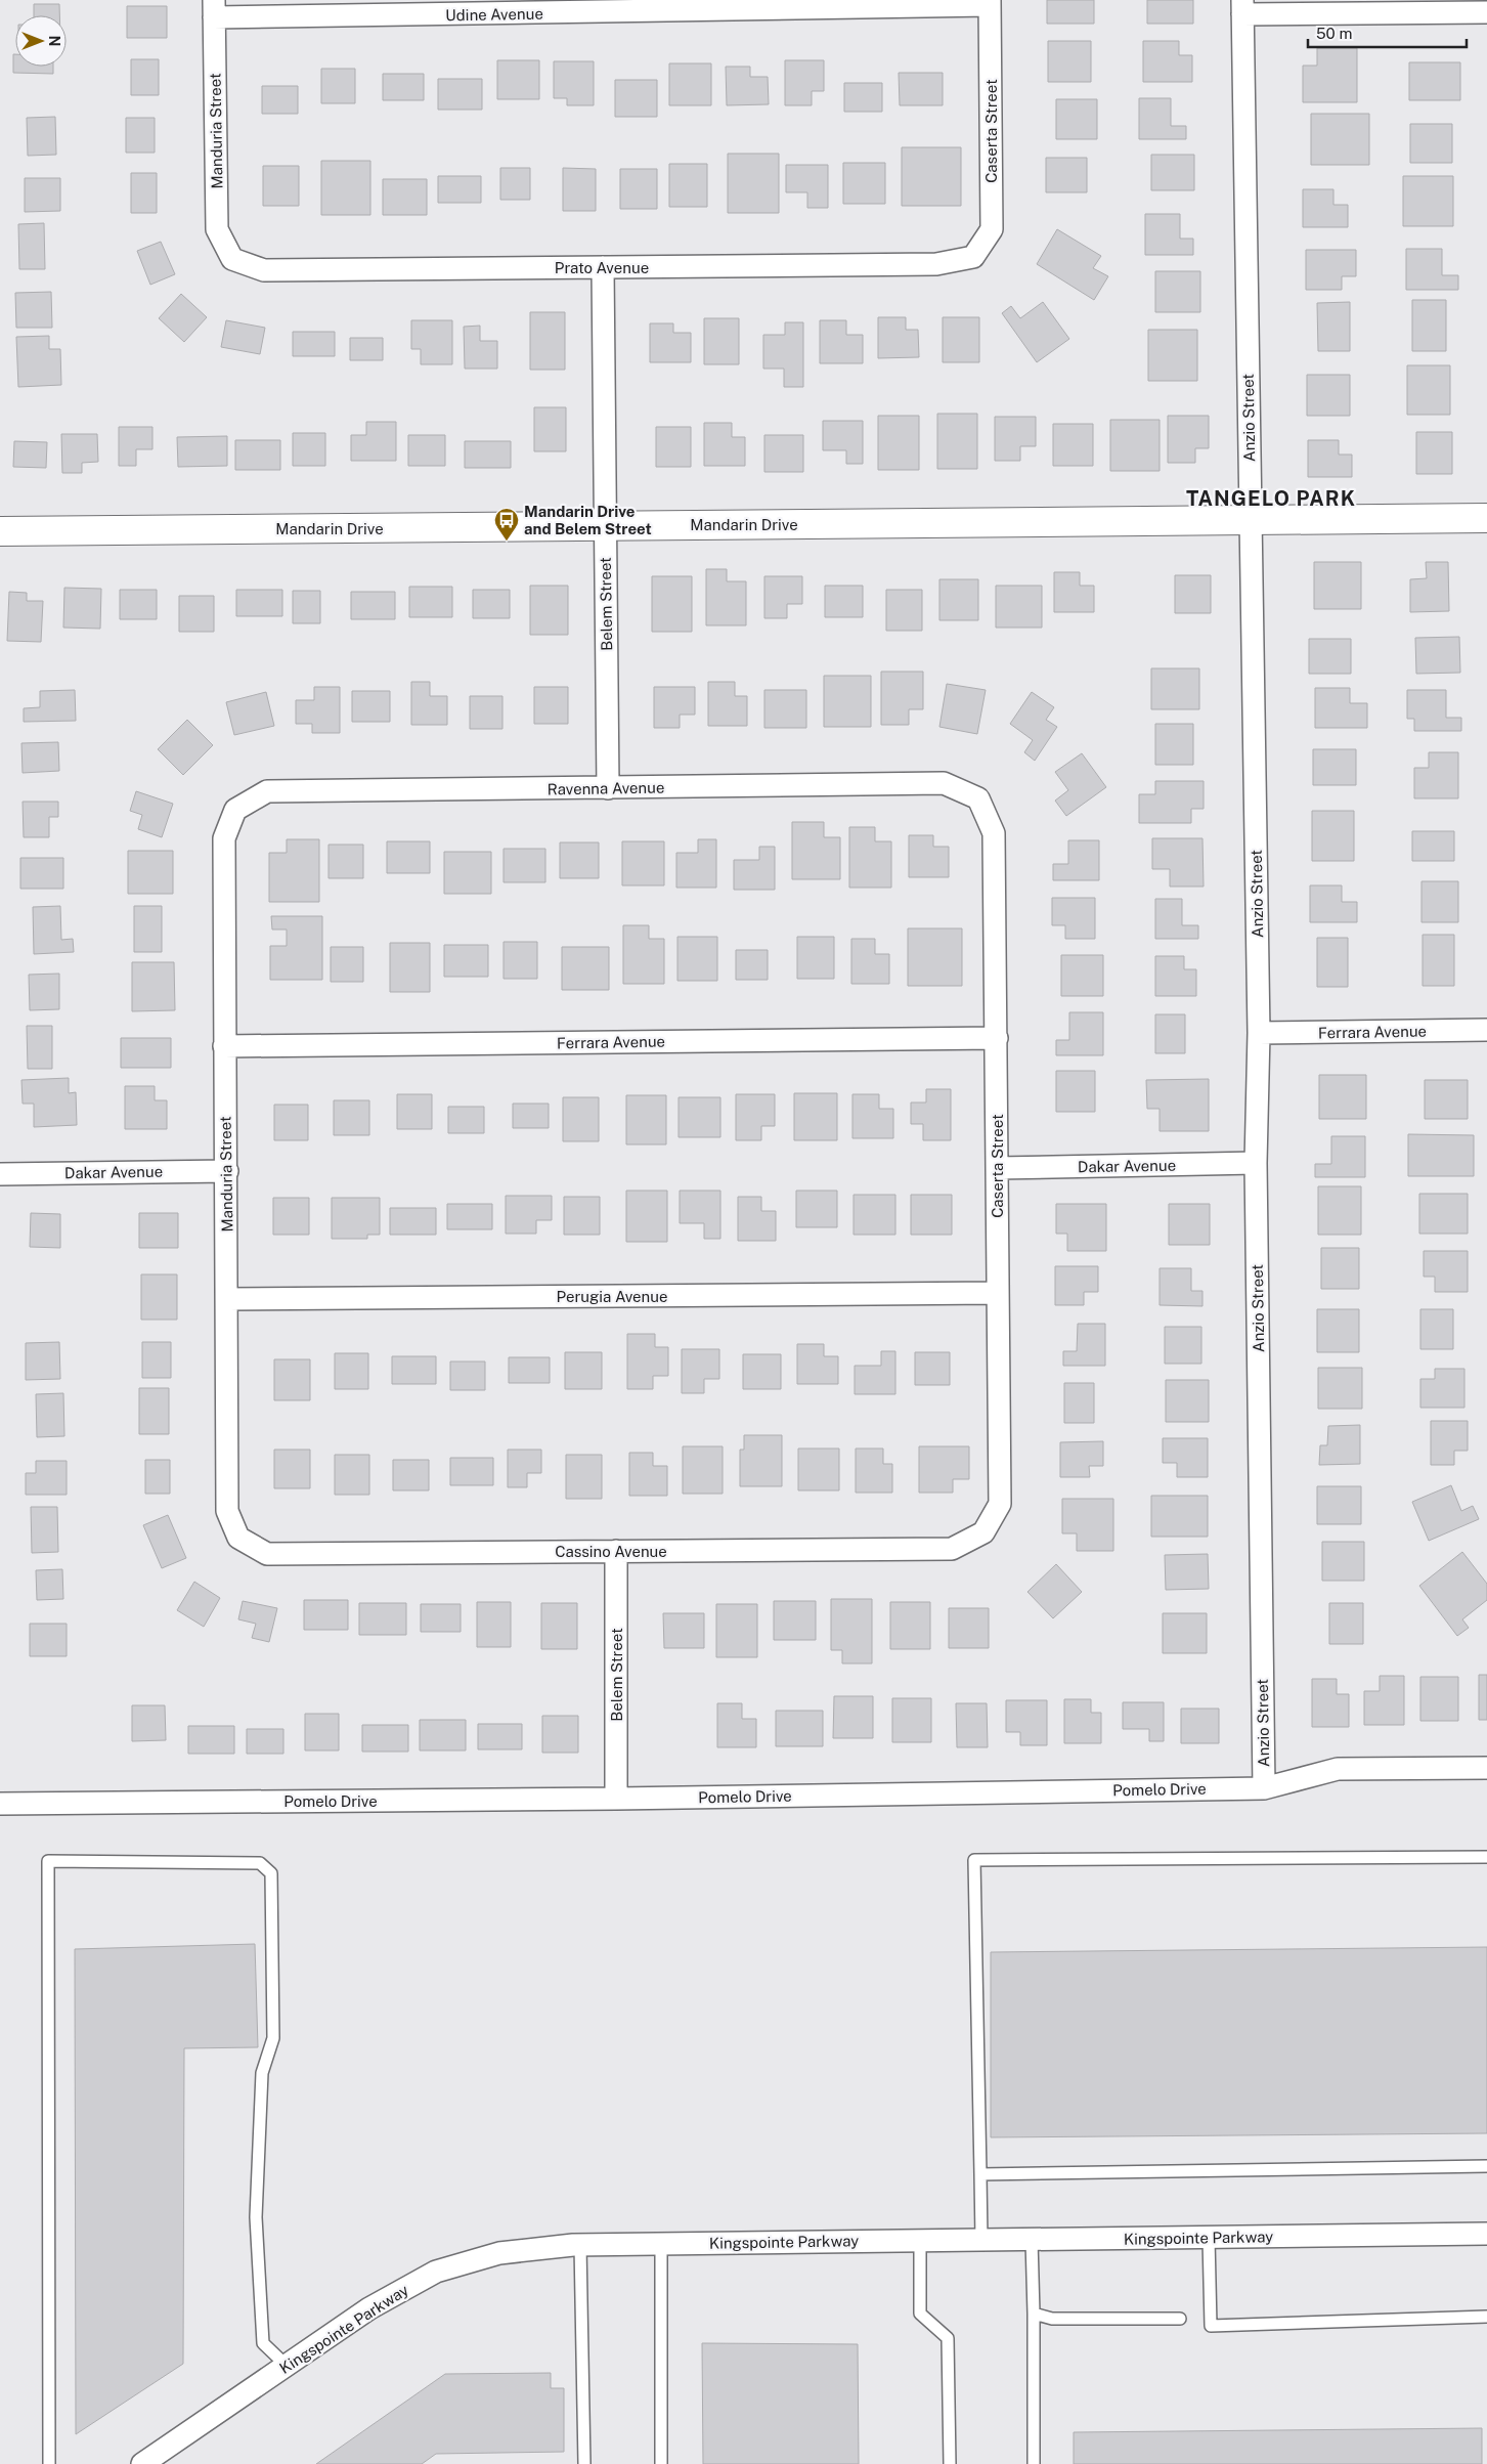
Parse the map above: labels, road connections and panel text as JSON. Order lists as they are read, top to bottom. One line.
{"streets":{"street":["Udine Avenue","Manduria Street","Caserta Street","Prato Avenue","Anzio Street","Mandarin Drive","Belem Street","Ravenna Avenue","Ferrara Avenue","Dakar Avenue","Perugia Avenue","Cassino Avenue","Pomelo Drive","Kingspointe Parkway"]},"crossings":[["Udine Avenue","Manduria Street"],["Udine Avenue","Caserta Street"],["Manduria Street","Prato Avenue"],["Manduria Street","Ravenna Avenue"],["Manduria Street","Ferrara Avenue"],["Manduria Street","Dakar Avenue"],["Manduria Street","Perugia Avenue"],["Manduria Street","Cassino Avenue"],["Caserta Street","Prato Avenue"],["Caserta Street","Ravenna Avenue"],["Caserta Street","Ferrara Avenue"],["Caserta Street","Dakar Avenue"],["Caserta Street","Perugia Avenue"],["Caserta Street","Cassino Avenue"],["Prato Avenue","Belem Street"],["Anzio Street","Mandarin Drive"],["Anzio Street","Ferrara Avenue"],["Anzio Street","Dakar Avenue"],["Anzio Street","Pomelo Drive"],["Mandarin Drive","Belem Street"],["Belem Street","Ravenna Avenue"],["Belem Street","Cassino Avenue"],["Belem Street","Pomelo Drive"]],"districts":["TANGELO PARK"],"places":{"bus stop":["Mandarin Drive and Belem Street"]},"scale_bar":"50 m","north":"right"}
